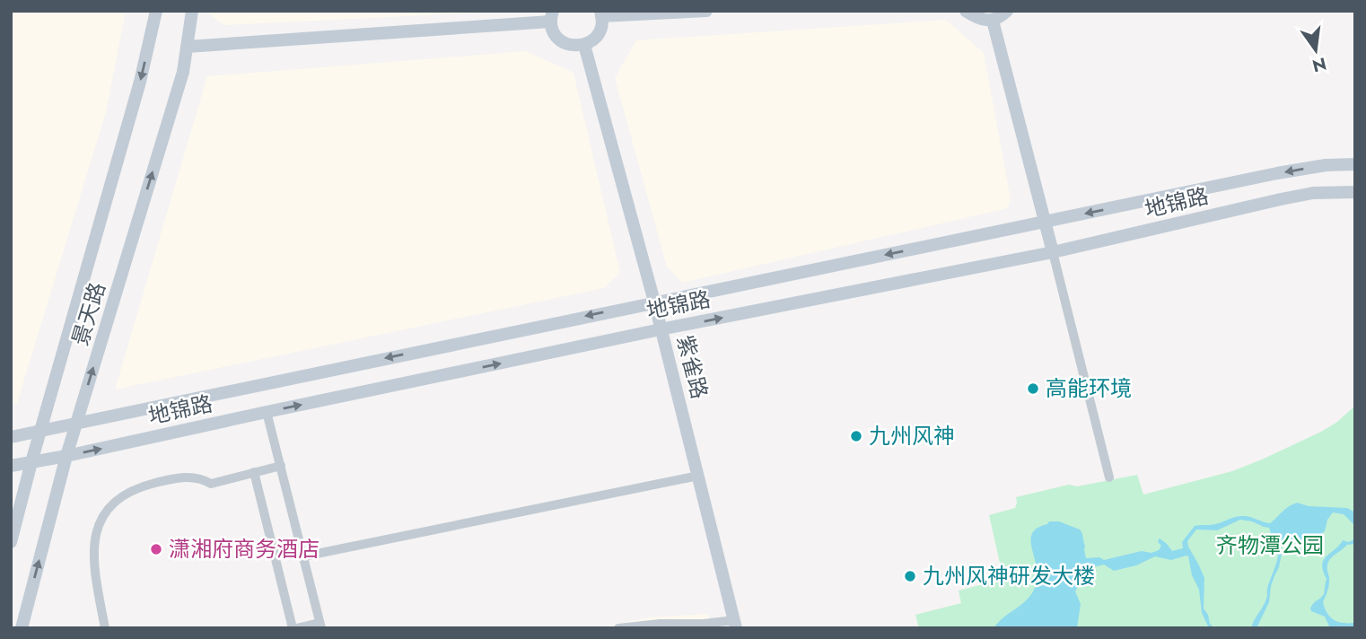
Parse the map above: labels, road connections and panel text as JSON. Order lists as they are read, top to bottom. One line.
{"streets":{"street":["地锦路","景天路","紫雀路"]},"crossings":[["地锦路","景天路"],["地锦路","紫雀路"]],"parks":["齐物潭公园"],"places":["高能环境","九州风神","潇湘府商务酒店","九州风神研发大楼"],"north":"bottom"}
